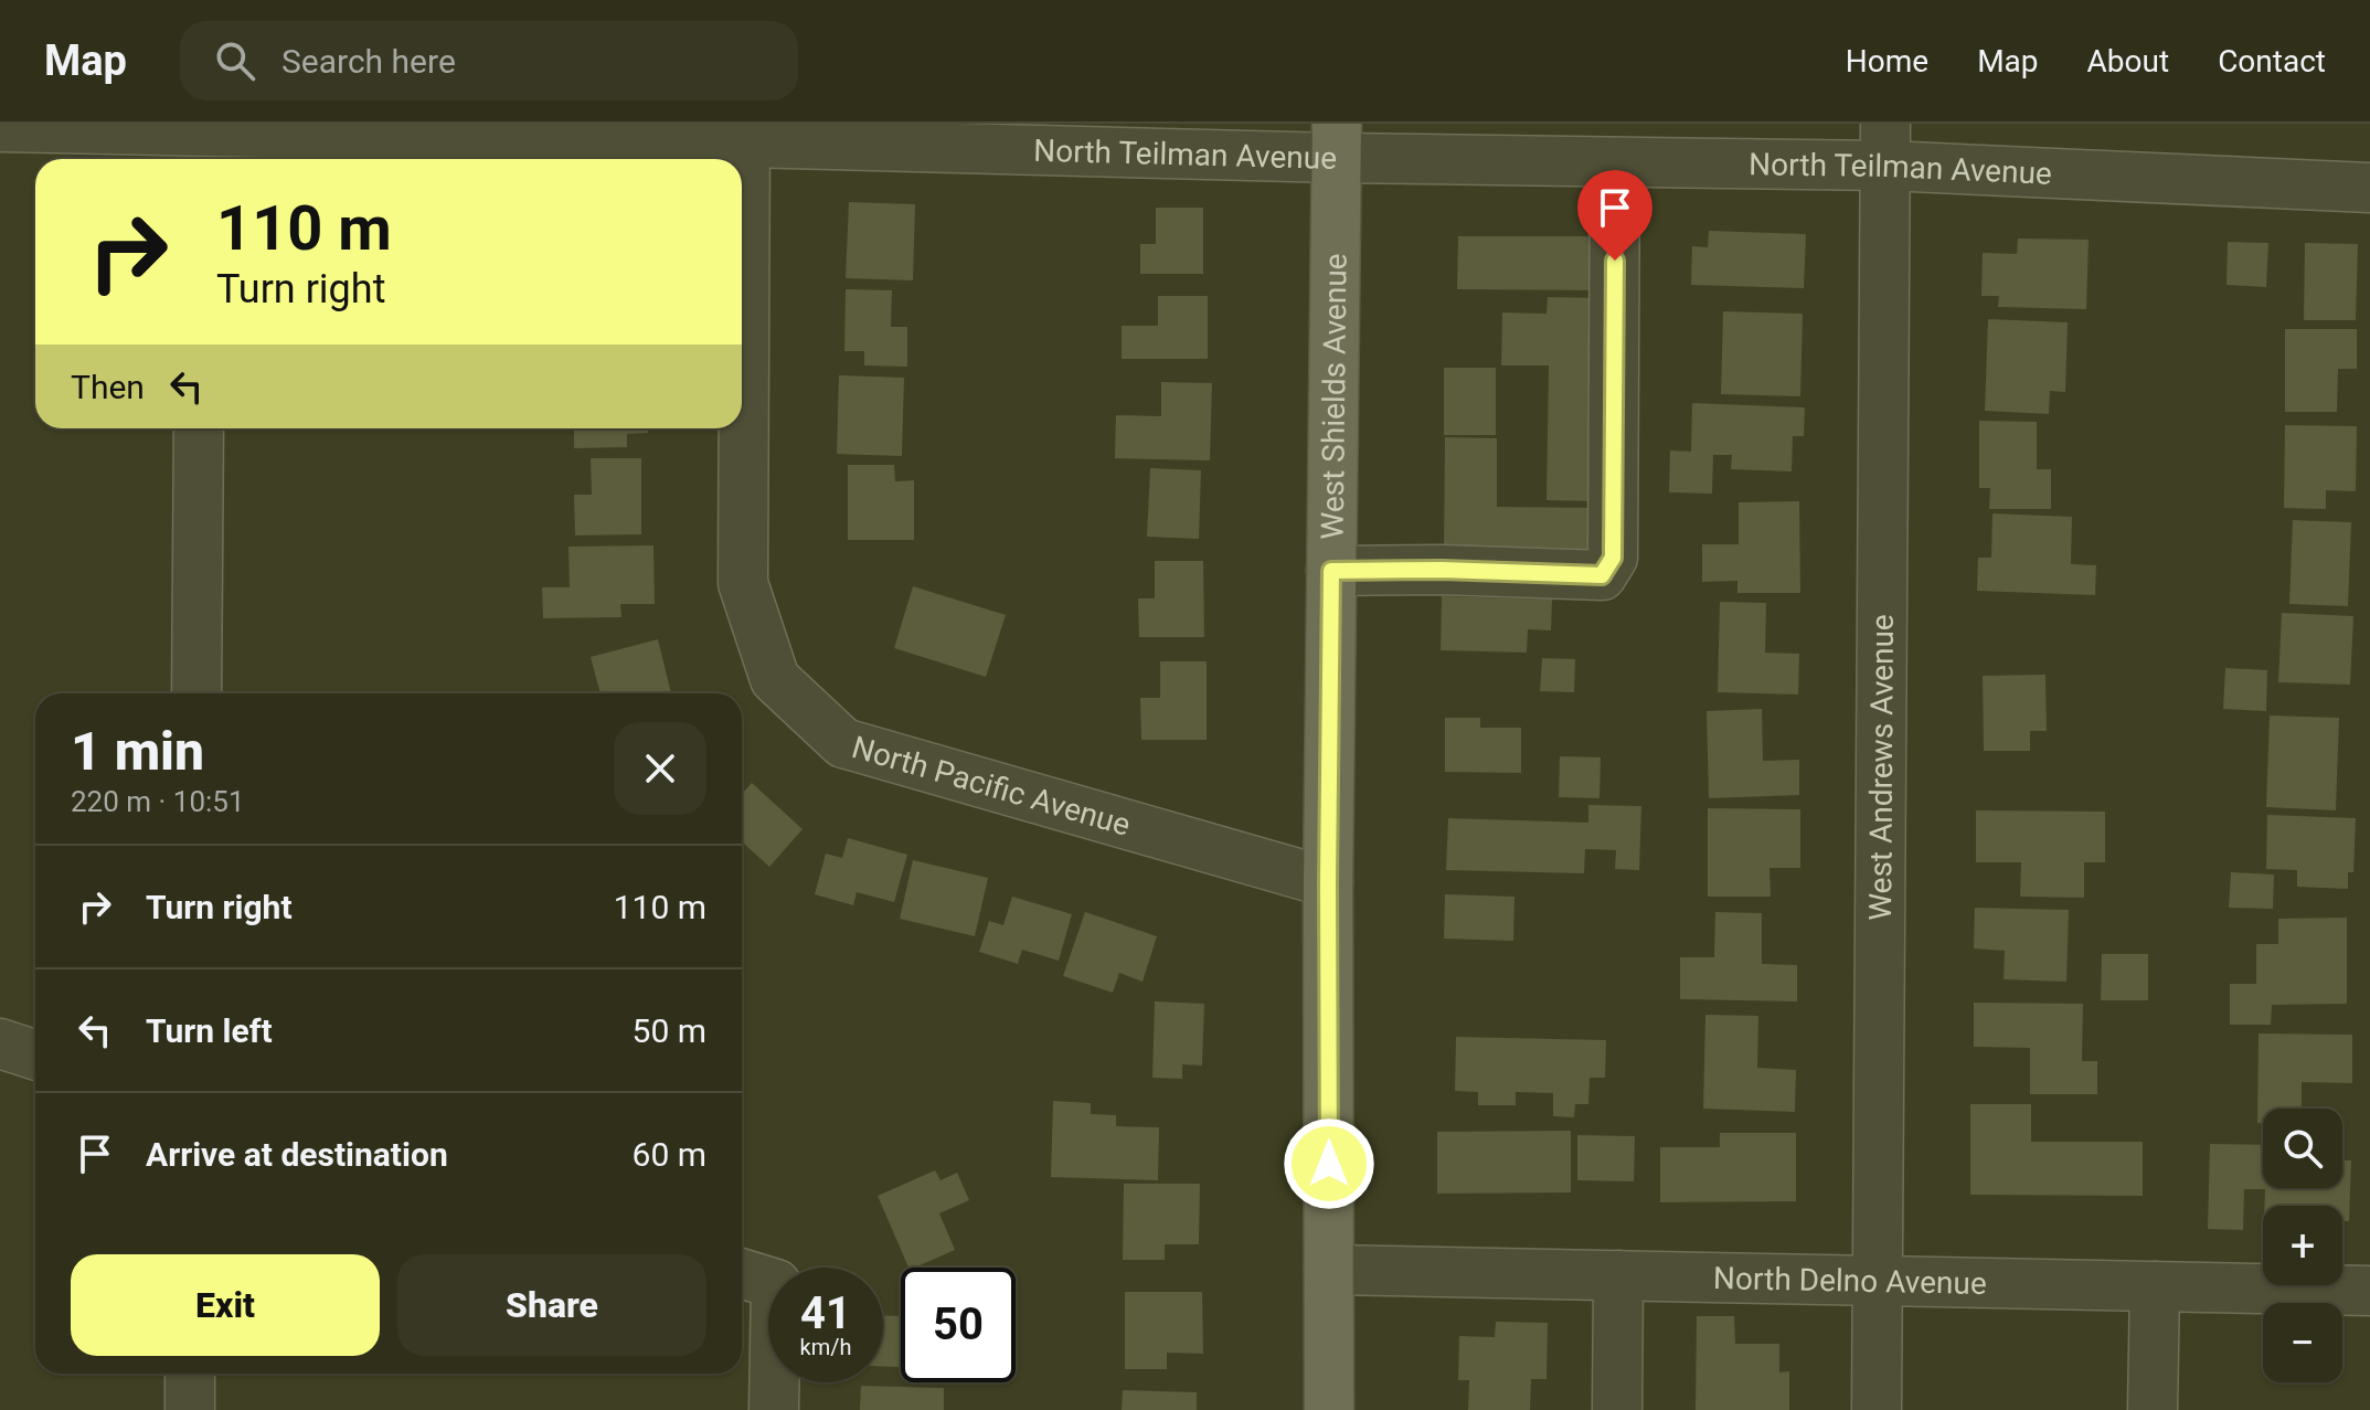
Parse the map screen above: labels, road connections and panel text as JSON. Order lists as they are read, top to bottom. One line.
{"streets":{"main road":["West Shields Avenue"],"street":["North Teilman Avenue","West Andrews Avenue","North Pacific Avenue","North Delno Avenue"]},"crossings":[["North Teilman Avenue","West Shields Avenue"],["North Teilman Avenue","West Andrews Avenue"],["North Teilman Avenue","North Pacific Avenue"],["West Shields Avenue","North Pacific Avenue"],["West Shields Avenue","North Delno Avenue"],["West Andrews Avenue","North Delno Avenue"]],"page":{"header":"Map","search":"Search here","nav":["Home","Map","About","Contact"],"turn":["110 m","Turn right"],"then":"Then","heading":["1 min","220 m · 10:51"],"list":[{"name":"Turn right","value":"110 m"},{"name":"Turn left","value":"50 m"},{"name":"Arrive at destination","value":"60 m"}],"map_buttons":["+","−"],"buttons":["Exit","Share"],"speed":"41 km/h","limit":"50"}}
